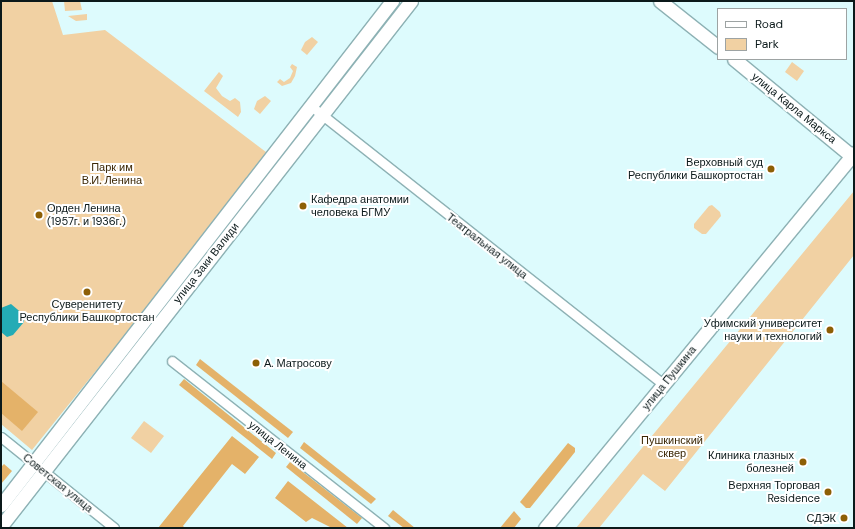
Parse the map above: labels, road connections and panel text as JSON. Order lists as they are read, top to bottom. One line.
{"streets":{"main road":["улица Карла Маркса","улица Заки Валиди","улица Пушкина"],"street":["Театральная улица","улица Ленина","Советская улица"]},"crossings":[["улица Карла Маркса","улица Пушкина"],["Театральная улица","улица Заки Валиди"],["Театральная улица","улица Пушкина"],["улица Заки Валиди","Советская улица"]],"parks":["Парк им В.И. Ленина","Пушкинский сквер"],"places":["Верховный суд Республики Башкортостан","Кафедра анатомии человека БГМУ","Орден Ленина (1957г. и 1936г.)","Суверенитету Республики Башкортостан","Уфимский университет науки и технологий","А. Матросову","Клиника глазных болезней","Верхняя Торговая Residence","СДЭК"],"legend":["Road","Park"]}
